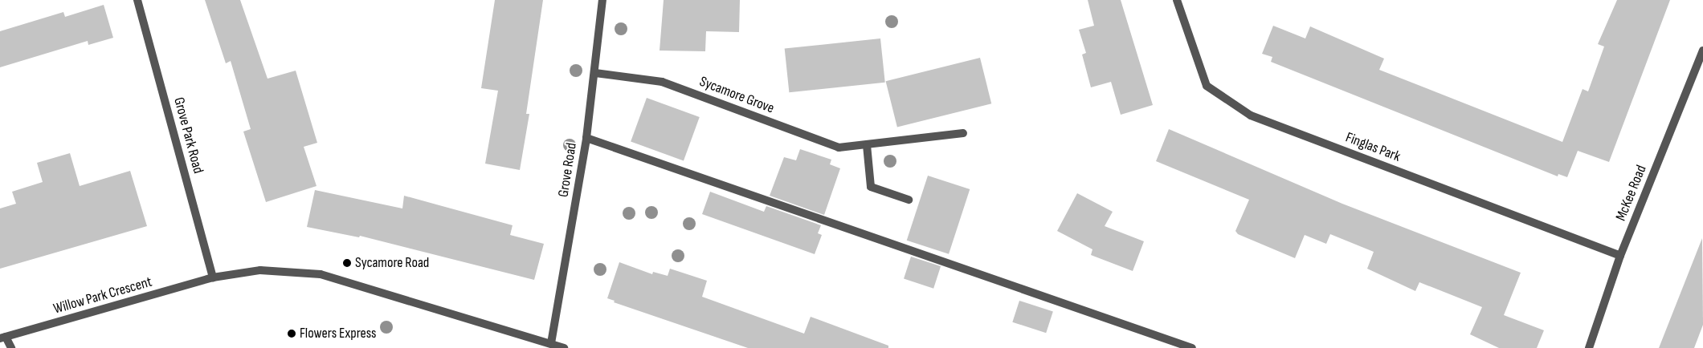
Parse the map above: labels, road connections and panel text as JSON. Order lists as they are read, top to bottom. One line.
{"streets":{"street":["Sycamore Grove","Grove Park Road","Finglas Park","Grove Road","McKee Road","Willow Park Crescent"]},"crossings":[["Sycamore Grove","Grove Road"],["Grove Park Road","Willow Park Crescent"],["Finglas Park","McKee Road"]],"places":["Sycamore Road","Flowers Express"]}
